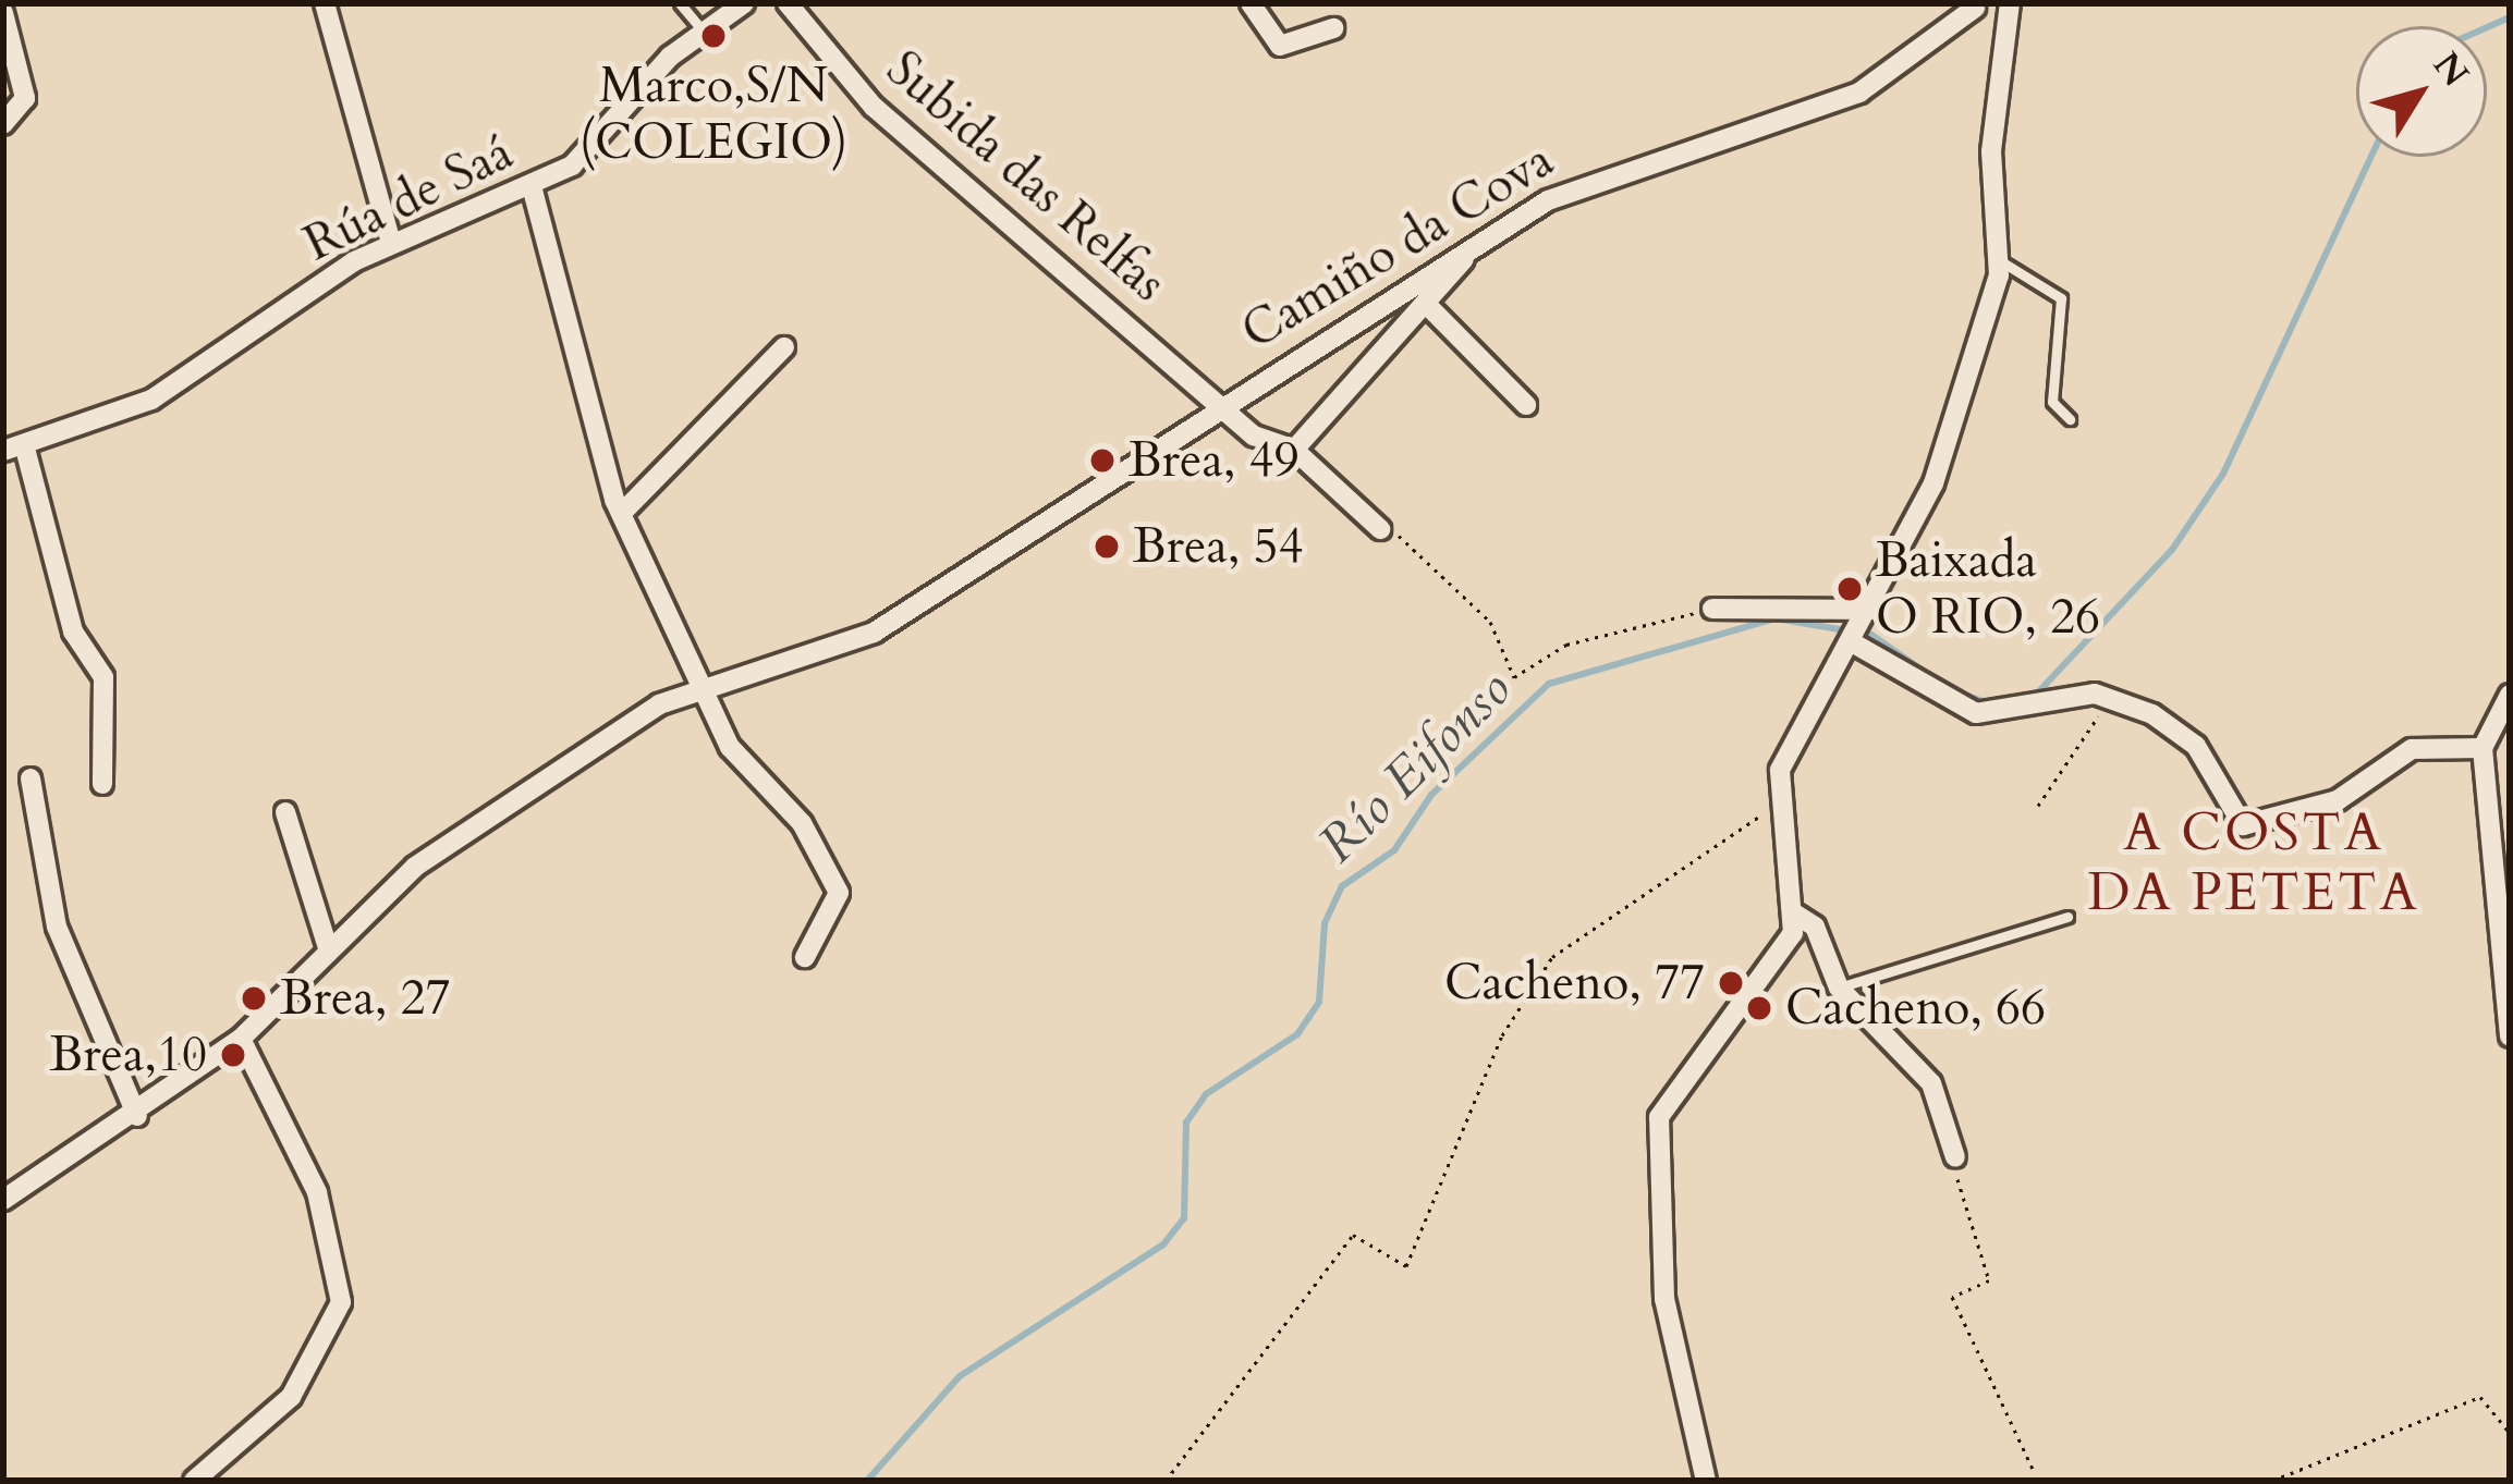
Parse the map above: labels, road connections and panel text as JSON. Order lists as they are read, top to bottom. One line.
{"streets":{"street":["Subida das Relfas","Rúa de Saá","Camiño da Cova"]},"crossings":[["Subida das Relfas","Camiño da Cova"]],"districts":["A COSTA DA PETETA"],"water":["Río Eifonso"],"places":["Marco,S/N (COLEGIO)","Brea, 49","Brea, 54","Baixada O RIO, 26","Cacheno, 77","Brea, 27","Cacheno, 66","Brea,10"],"north":"top right"}
